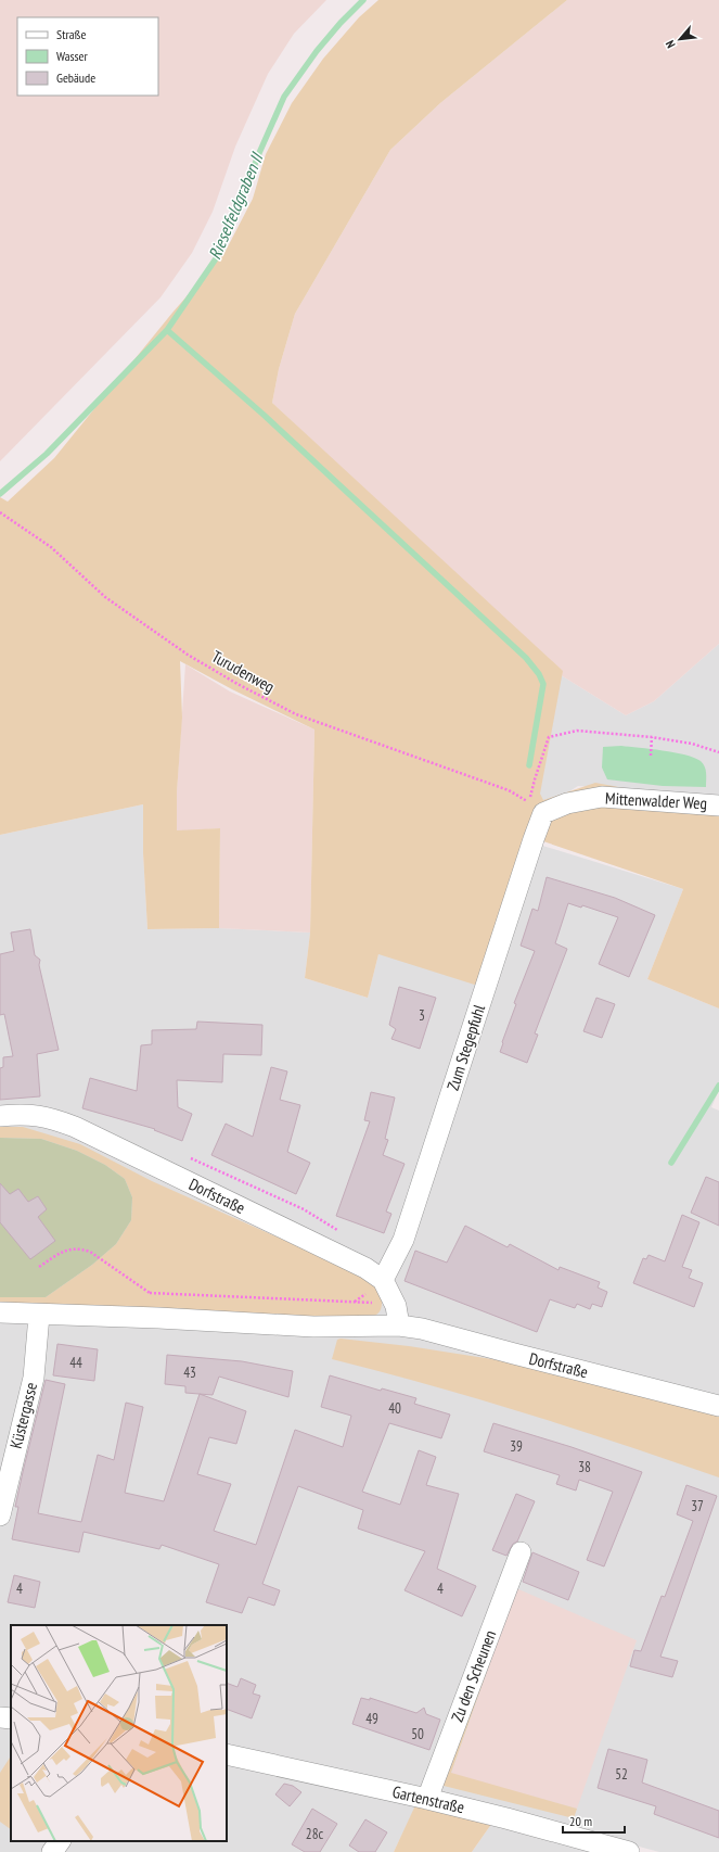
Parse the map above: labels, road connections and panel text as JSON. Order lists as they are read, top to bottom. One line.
{"streets":{"street":["Mittenwalder Weg","Zum Stegepfuhl","Dorfstraße","Küstergasse","Zu den Scheunen","Gartenstraße"],"path":["Turudenweg"]},"crossings":[["Mittenwalder Weg","Zum Stegepfuhl"],["Zum Stegepfuhl","Dorfstraße"],["Dorfstraße","Küstergasse"],["Zu den Scheunen","Gartenstraße"]],"water":["Rieselfeldgraben II"],"house_numbers":["3","44","43","40","39","38","37","4","4","49","50","52","28c"],"legend":["Straße","Wasser","Gebäude"],"scale_bar":"20 m","north":"bottom left"}
